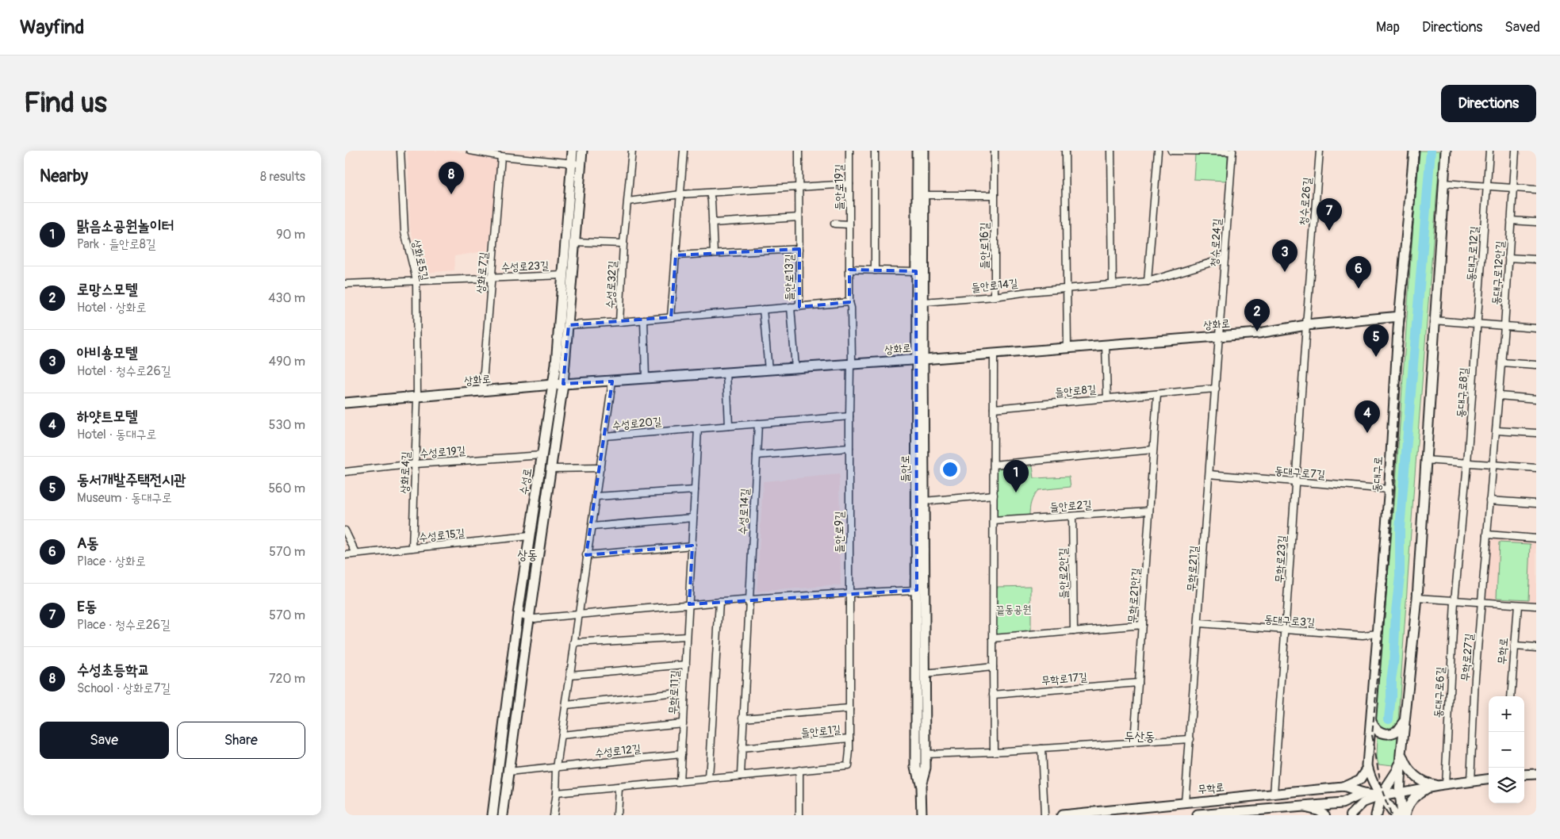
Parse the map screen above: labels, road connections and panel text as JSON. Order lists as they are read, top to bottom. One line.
{"streets":{"main road":["상화로","들안로","동대구로","수성로","무학로"],"street":["들안로19길","청수로26길","청수로24길","들안로16길","동대구로12길","상화로5길","수성로23길","상화로7길","동대구로12안길","들안로13길","수성로32길","들안로14길","들안로8길","동대구로8길","수성로20길","수성로19길","상화로4길","동대구로7길","들안로2길","수성로14길","들안로9길","수성로15길","무학로23길","무학로21길","들안로2안길","무학로21안길","동대구로3길","무학로27길","무학로17길","무학로11길","동대구로6길","들안로1길","수성로12길"]},"crossings":[["청수로26길","상화로"],["청수로26길","무학로23길"],["청수로24길","들안로14길"],["청수로24길","상화로"],["청수로24길","무학로21길"],["들안로16길","들안로14길"],["동대구로12길","동대구로8길"],["상화로5길","수성로23길"],["상화로5길","상화로"],["상화로5길","상화로4길"],["수성로23길","상화로7길"],["수성로23길","수성로"],["상화로7길","상화로"],["동대구로12안길","무학로27길"],["들안로13길","수성로32길"],["들안로14길","들안로"],["상화로","들안로"],["상화로","상화로4길"],["상화로","동대구로"],["상화로","수성로"],["상화로","무학로23길"],["상화로","무학로21길"],["들안로8길","무학로21길"],["들안로8길","무학로21안길"],["동대구로8길","동대구로6길"],["수성로20길","수성로14길"],["수성로19길","상화로4길"],["수성로19길","수성로"],["상화로4길","수성로15길"],["동대구로7길","동대구로"],["동대구로7길","무학로23길"],["동대구로7길","무학로21길"],["동대구로","동대구로3길"],["동대구로","무학로"],["수성로","수성로15길"],["수성로","수성로12길"],["들안로2길","들안로2안길"],["들안로2길","무학로21안길"],["들안로9길","들안로1길"],["무학로23길","동대구로3길"],["무학로23길","무학로"],["무학로21길","동대구로3길"],["무학로21길","무학로"],["무학로21안길","무학로17길"],["무학로","무학로27길"],["무학로","동대구로6길"],["무학로11길","수성로12길"]],"districts":["상동","두산동"],"parks":["끝동공원"],"page":{"header":"Wayfind","nav":["Map","Directions","Saved"],"buttons":["Directions",["Save","Share"]],"title":"Find us","heading":["Nearby","8 results"],"pins":["8","7","3","6","2","5","4","1"],"list":[{"mark":"1","name":"맑음소공원놀이터","note":"Park · 들안로8길","value":"90 m"},{"mark":"2","name":"로망스모텔","note":"Hotel · 상화로","value":"430 m"},{"mark":"3","name":"아비숑모텔","note":"Hotel · 청수로26길","value":"490 m"},{"mark":"4","name":"하얏트모텔","note":"Hotel · 동대구로","value":"530 m"},{"mark":"5","name":"동서개발주택전시관","note":"Museum · 동대구로","value":"560 m"},{"mark":"6","name":"A동","note":"Place · 상화로","value":"570 m"},{"mark":"7","name":"E동","note":"Place · 청수로26길","value":"570 m"},{"mark":"8","name":"수성초등학교","note":"School · 상화로7길","value":"720 m"}],"map_buttons":["+","−"]}}
